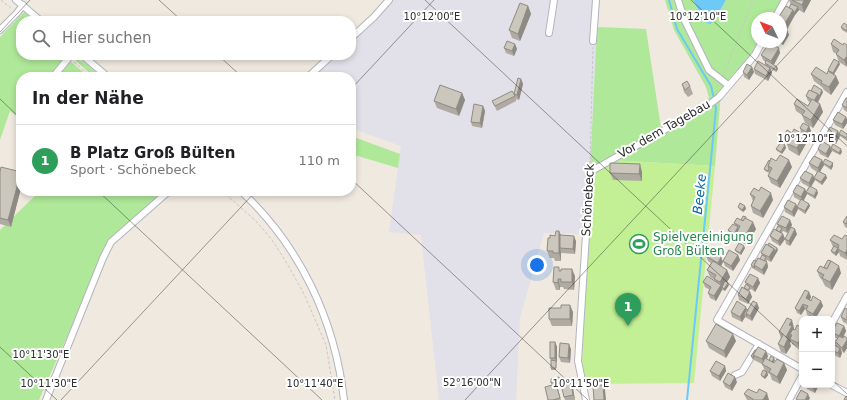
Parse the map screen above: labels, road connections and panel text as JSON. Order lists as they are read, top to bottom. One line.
{"streets":{"street":["Vor dem Tagebau","Schönebeck"]},"crossings":[["Vor dem Tagebau","Schönebeck"]],"water":["Beeke"],"places":{"sports":["Spielvereinigung Groß Bülten"]},"north":"top left","page":{"search":"Hier suchen","heading":"In der Nähe","list":[{"mark":"1","name":"B Platz Groß Bülten","note":"Sport · Schönebeck","value":"110 m"}],"pins":"1","map_buttons":["+","−"]},"coordinates":["10°12'00\"E","10°12'10\"E","10°11'30\"E","52°16'00\"N","10°11'40\"E","10°11'50\"E"]}
